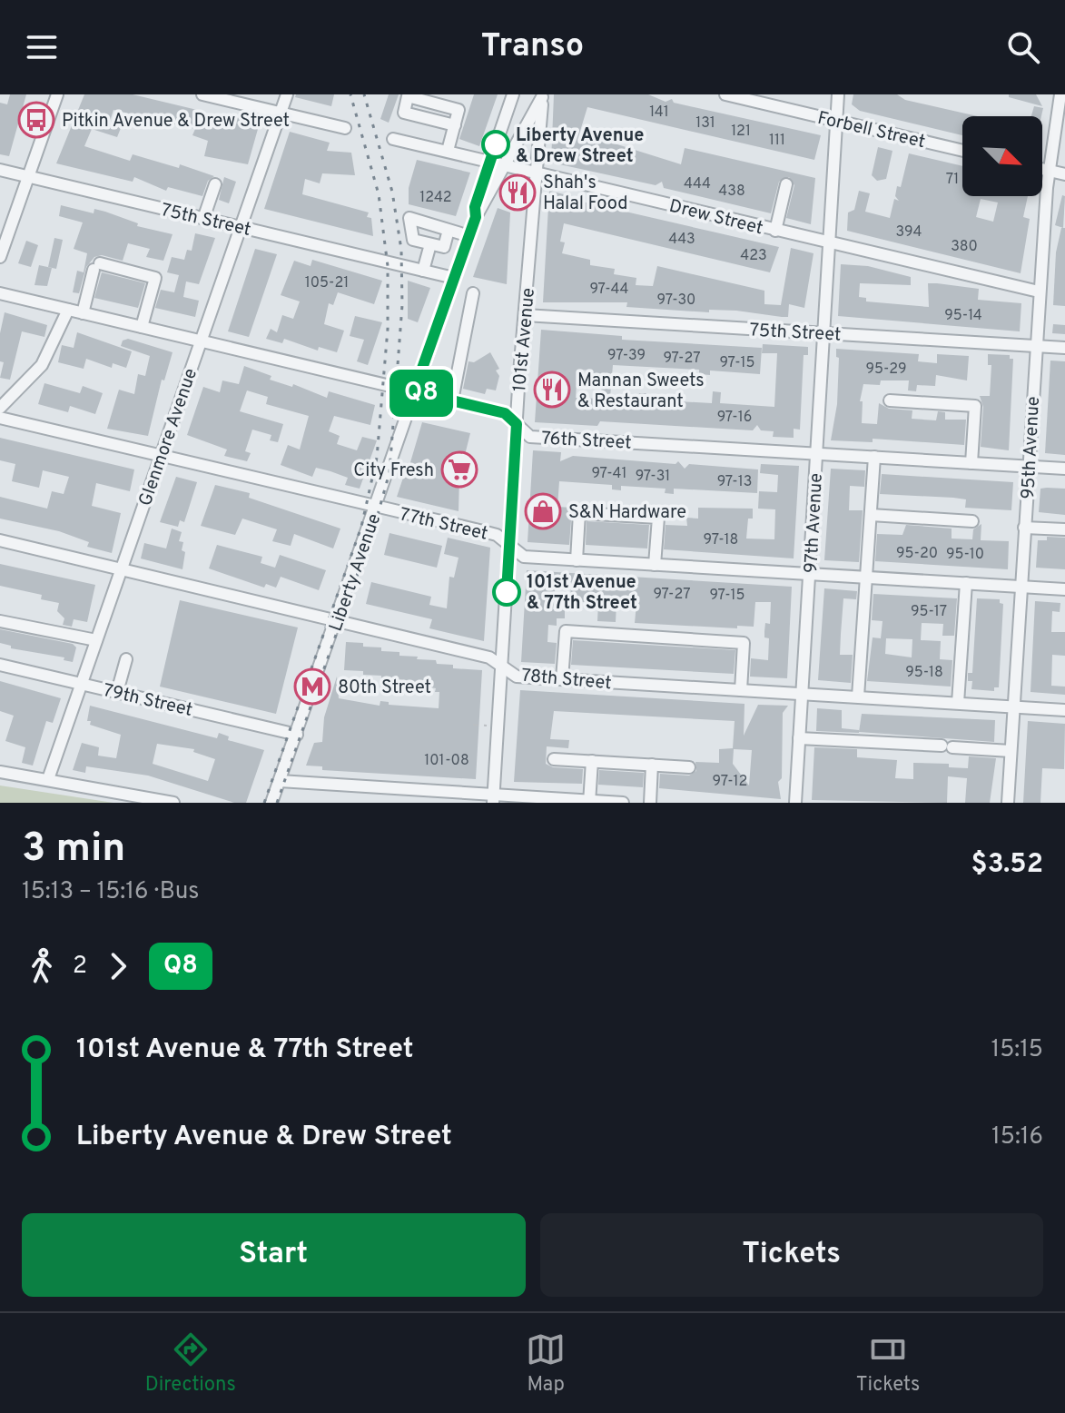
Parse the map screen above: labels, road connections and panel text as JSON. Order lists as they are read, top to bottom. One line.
{"streets":{"street":["Forbell Street","Drew Street","75th Street","101st Avenue","Glenmore Avenue","76th Street","95th Avenue","77th Street","97th Avenue","Liberty Avenue","78th Street","79th Street"]},"crossings":[["Forbell Street","97th Avenue"],["Drew Street","101st Avenue"],["Drew Street","95th Avenue"],["Drew Street","97th Avenue"],["Drew Street","Liberty Avenue"],["75th Street","101st Avenue"],["75th Street","Glenmore Avenue"],["75th Street","95th Avenue"],["75th Street","97th Avenue"],["75th Street","Liberty Avenue"],["101st Avenue","76th Street"],["101st Avenue","77th Street"],["101st Avenue","Liberty Avenue"],["101st Avenue","78th Street"],["Glenmore Avenue","76th Street"],["Glenmore Avenue","77th Street"],["Glenmore Avenue","78th Street"],["Glenmore Avenue","79th Street"],["76th Street","95th Avenue"],["76th Street","97th Avenue"],["76th Street","Liberty Avenue"],["95th Avenue","77th Street"],["95th Avenue","78th Street"],["77th Street","97th Avenue"],["77th Street","Liberty Avenue"],["97th Avenue","78th Street"],["Liberty Avenue","78th Street"],["Liberty Avenue","79th Street"]],"places":{"bus stop":["Pitkin Avenue & Drew Street"],"other":["Liberty Avenue & Drew Street","101st Avenue & 77th Street"],"restaurant":["Shah's Halal Food","Mannan Sweets & Restaurant"],"supermarket":["City Fresh"],"shop":["S&N Hardware"],"metro station":["80th Street"]},"lines":["bus line Q8"],"house_numbers":["141","131","121","111","71","444","438","1242","394","443","380","423","105-21","97-44","97-30","95-14","97-39","97-27","97-15","95-29","97-16","97-41","97-31","97-13","97-18","95-20","95-10","97-27","97-15","95-17","95-18","101-08","97-12"],"north":"bottom right","page":{"header":"Transo","on_map":"Q8","heading":["3 min","15:13 – 15:16 · Bus","$3.52"],"legs":["2","Q8"],"list":[{"name":"101st Avenue & 77th Street","value":"15:15"},{"name":"Liberty Avenue & Drew Street","value":"15:16"}],"buttons":["Start","Tickets"],"tabs":["Directions","Map","Tickets"]}}
